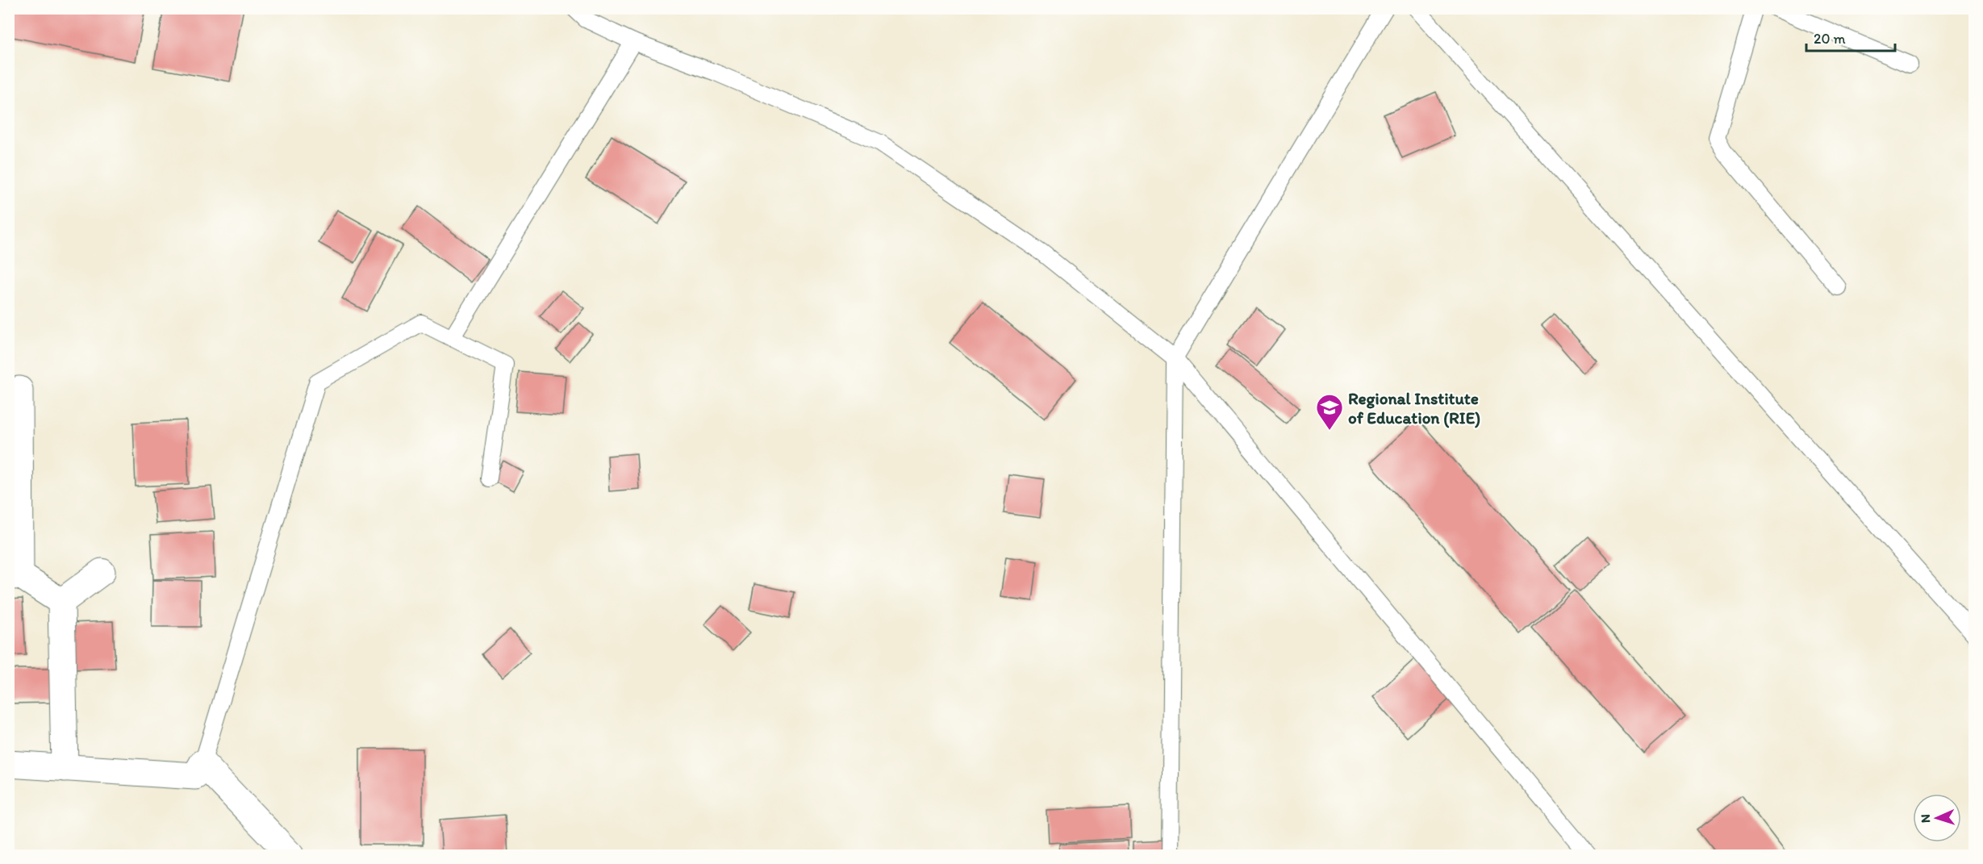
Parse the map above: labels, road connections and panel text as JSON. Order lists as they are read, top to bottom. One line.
{"places":{"school or university":["Regional Institute of Education (RIE)"]},"scale_bar":"20 m","north":"left"}
